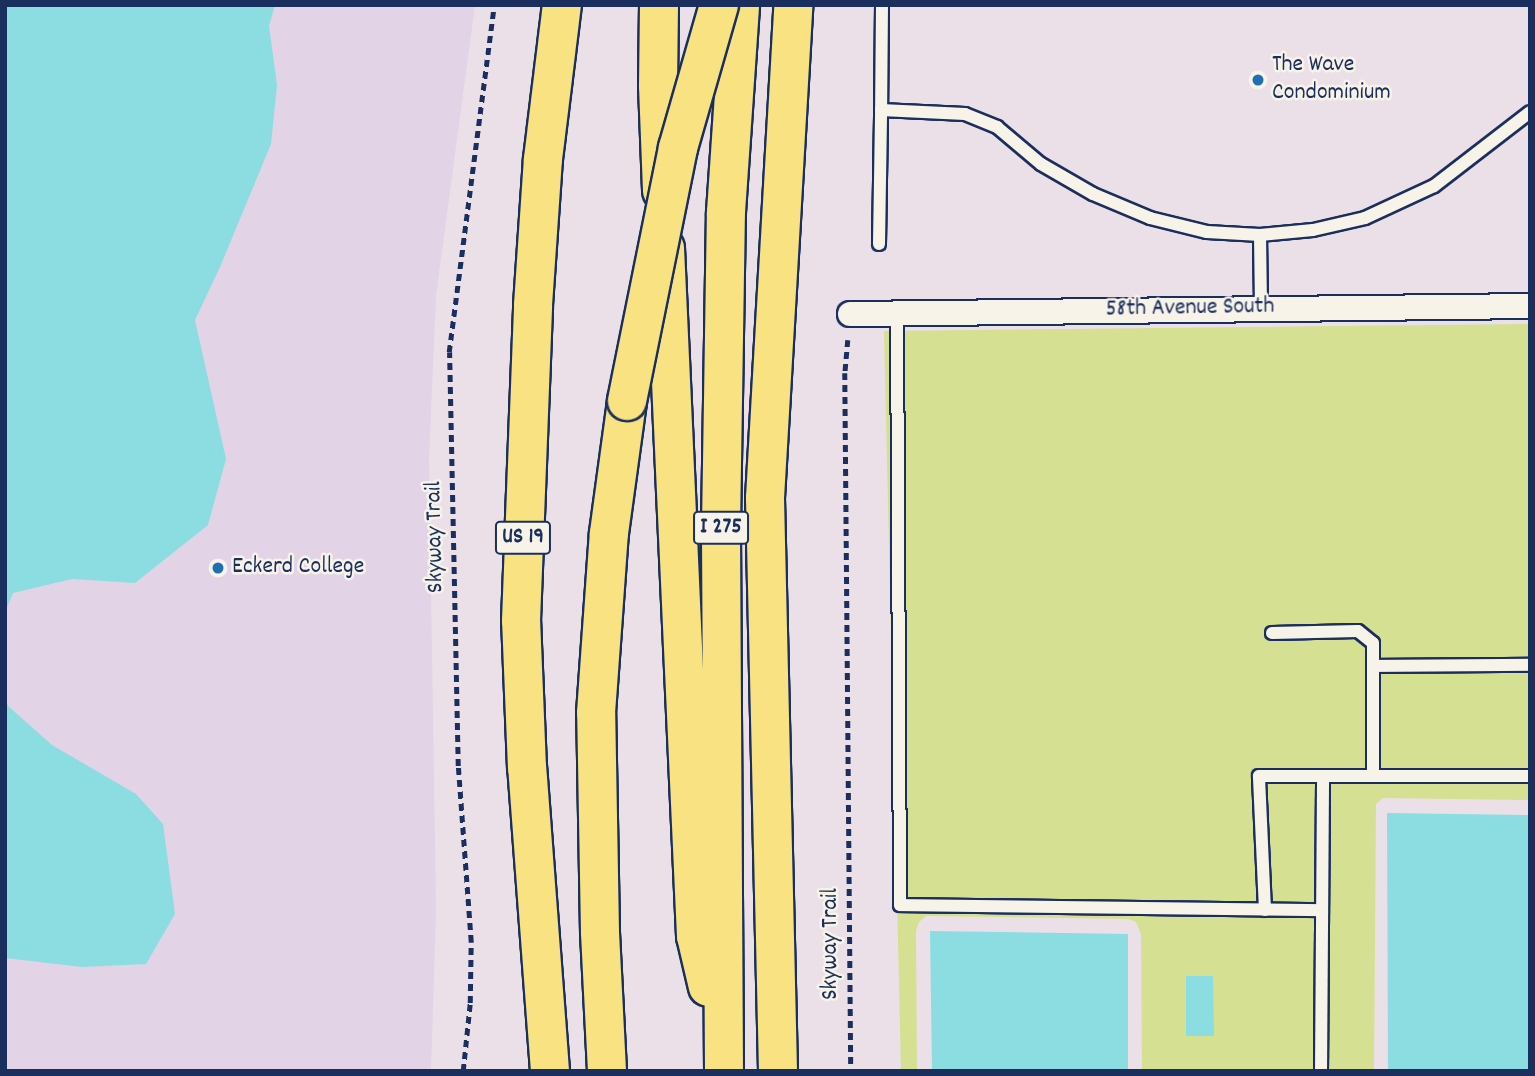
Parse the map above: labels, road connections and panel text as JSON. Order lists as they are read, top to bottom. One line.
{"streets":{"highway":["I 275","US 19"],"street":["58th Avenue South"],"path":["Skyway Trail"]},"crossings":[["58th Avenue South","Skyway Trail"]],"places":["The Wave Condominium","Eckerd College"]}
